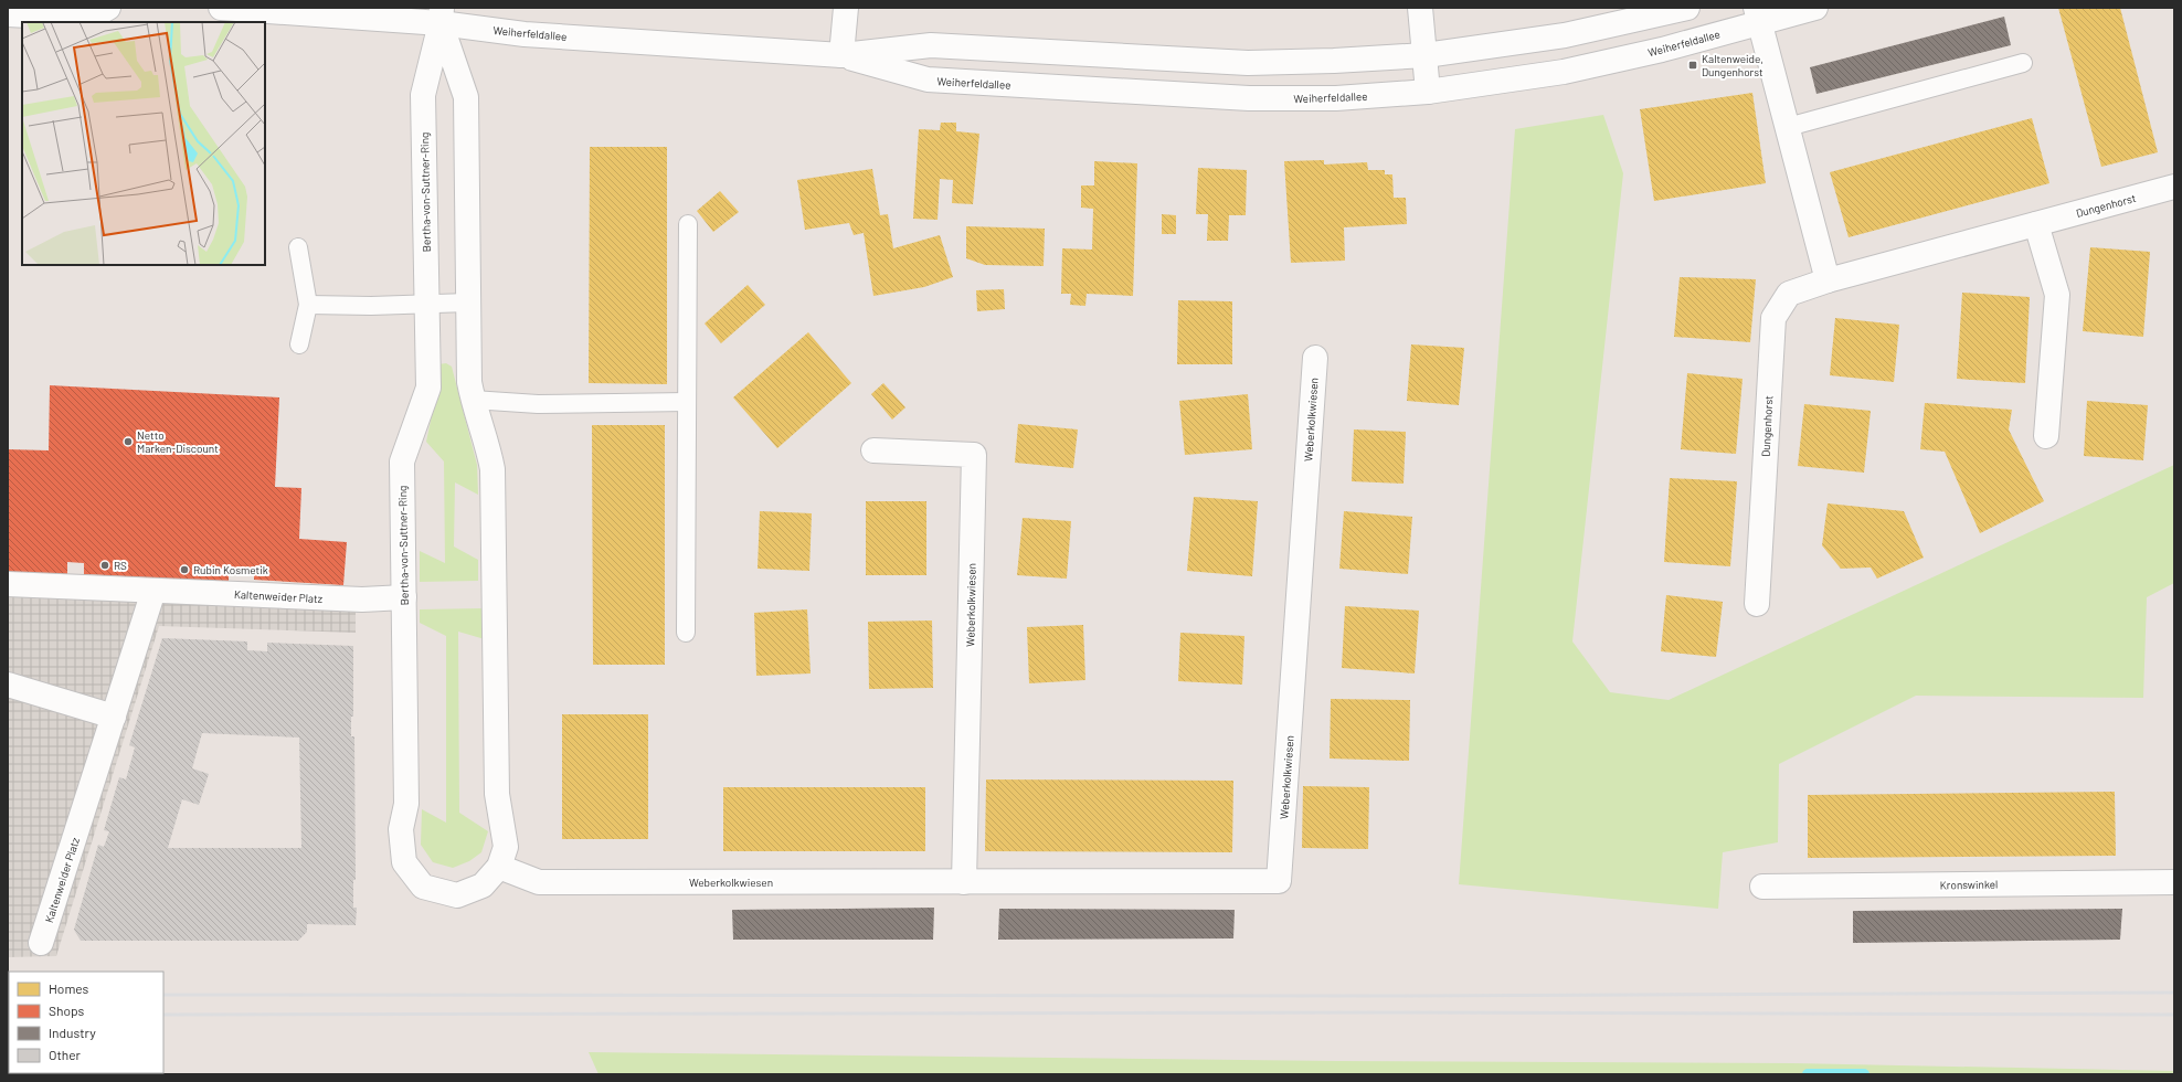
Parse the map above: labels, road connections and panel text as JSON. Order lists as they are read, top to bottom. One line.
{"streets":{"street":["Weiherfeldallee","Bertha-von-Suttner-Ring","Dungenhorst","Weberkolkwiesen","Kaltenweider Platz","Kronswinkel"]},"crossings":[["Weiherfeldallee","Bertha-von-Suttner-Ring"],["Bertha-von-Suttner-Ring","Weberkolkwiesen"],["Bertha-von-Suttner-Ring","Kaltenweider Platz"]],"places":{"transit":["Kaltenweide, Dungenhorst"],"other":["Netto Marken-Discount","RS","Rubin Kosmetik"]},"legend":["Homes","Shops","Industry","Other"]}
